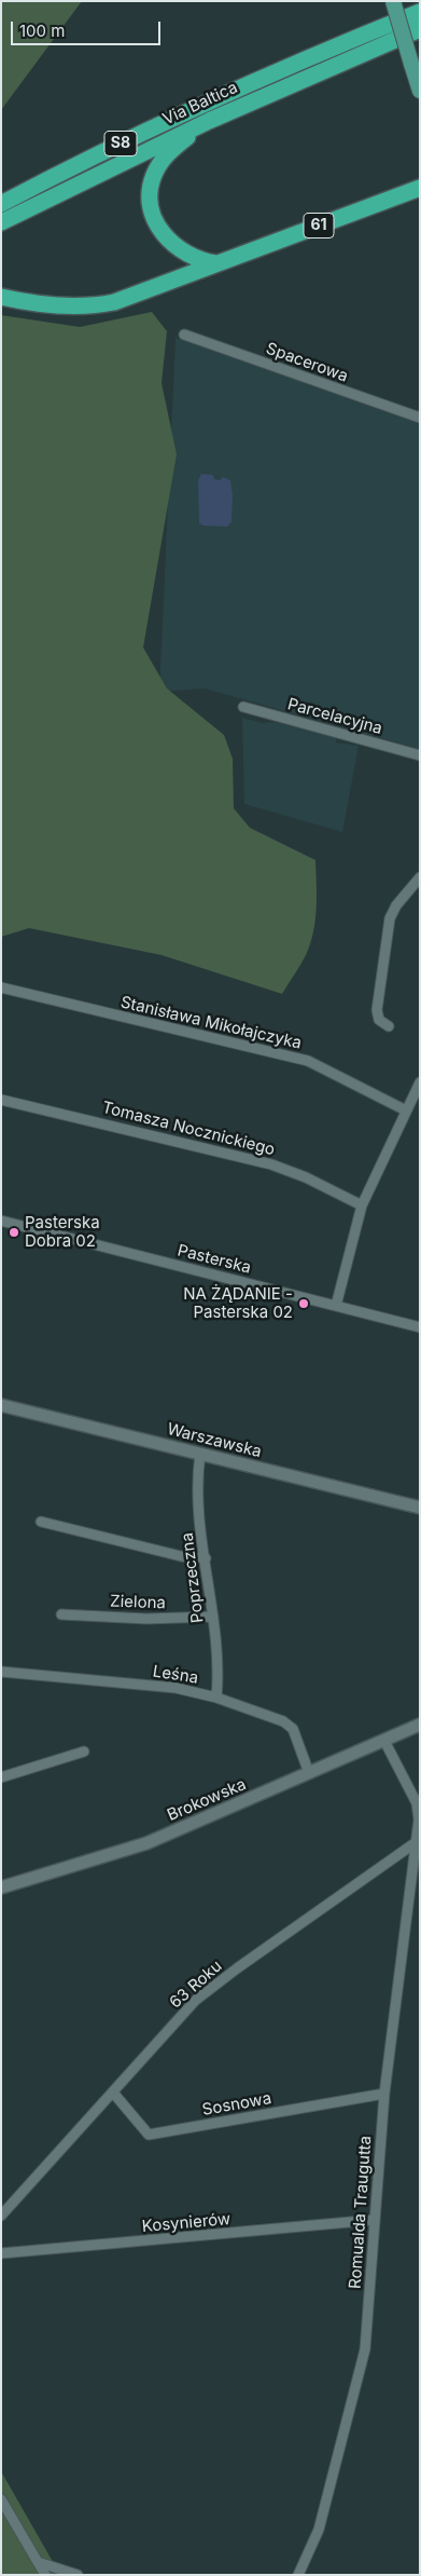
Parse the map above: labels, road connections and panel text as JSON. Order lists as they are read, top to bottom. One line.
{"streets":{"highway":["Via Baltica","S8","61"],"street":["Spacerowa","Parcelacyjna","Stanisława Mikołajczyka","Tomasza Nocznickiego","Pasterska","Warszawska","Poprzeczna","Zielona","Leśna","Brokowska","63 Roku","Sosnowa","Romualda Traugutta","Kosynierów"]},"crossings":[["Warszawska","Poprzeczna"],["Poprzeczna","Zielona"],["Poprzeczna","Leśna"],["Leśna","Brokowska"],["63 Roku","Sosnowa"],["63 Roku","Romualda Traugutta"],["Sosnowa","Romualda Traugutta"],["Romualda Traugutta","Kosynierów"]],"places":["Pasterska Dobra 02","NA ŻĄDANIE - Pasterska 02"],"scale_bar":"100 m"}
